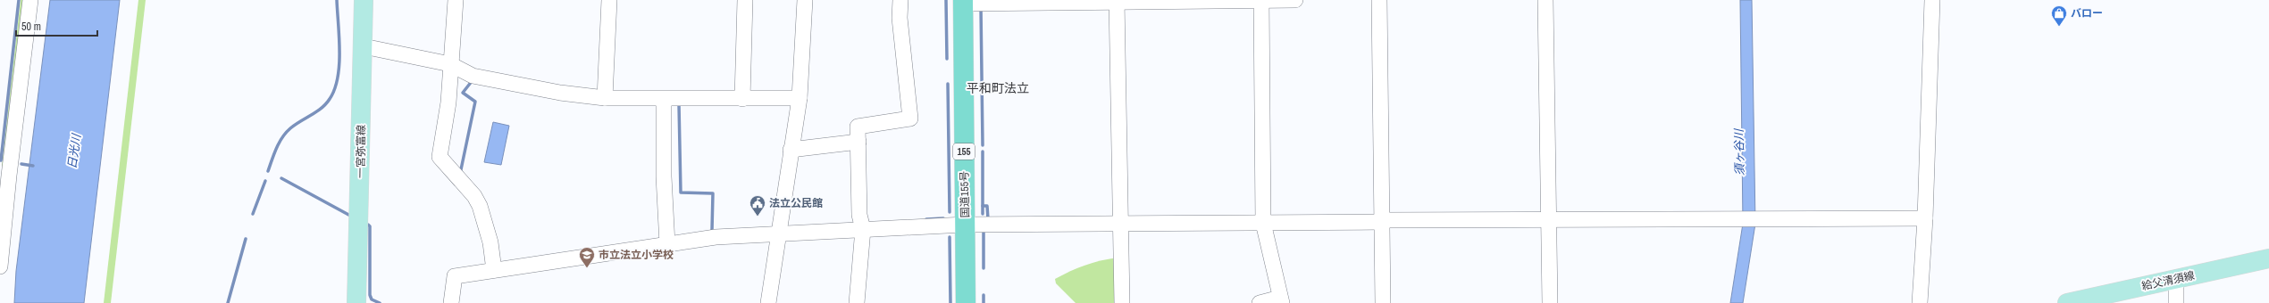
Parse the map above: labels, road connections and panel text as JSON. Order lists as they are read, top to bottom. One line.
{"streets":{"highway":["155","国道155号"],"main road":["一宮弥富線","給父清須線"]},"districts":["平和町法立"],"water":["日光川","須ヶ谷川"],"places":{"shop":["バロー"],"public building":["法立公民館"],"school or university":["市立法立小学校"]},"scale_bar":"50 m"}
